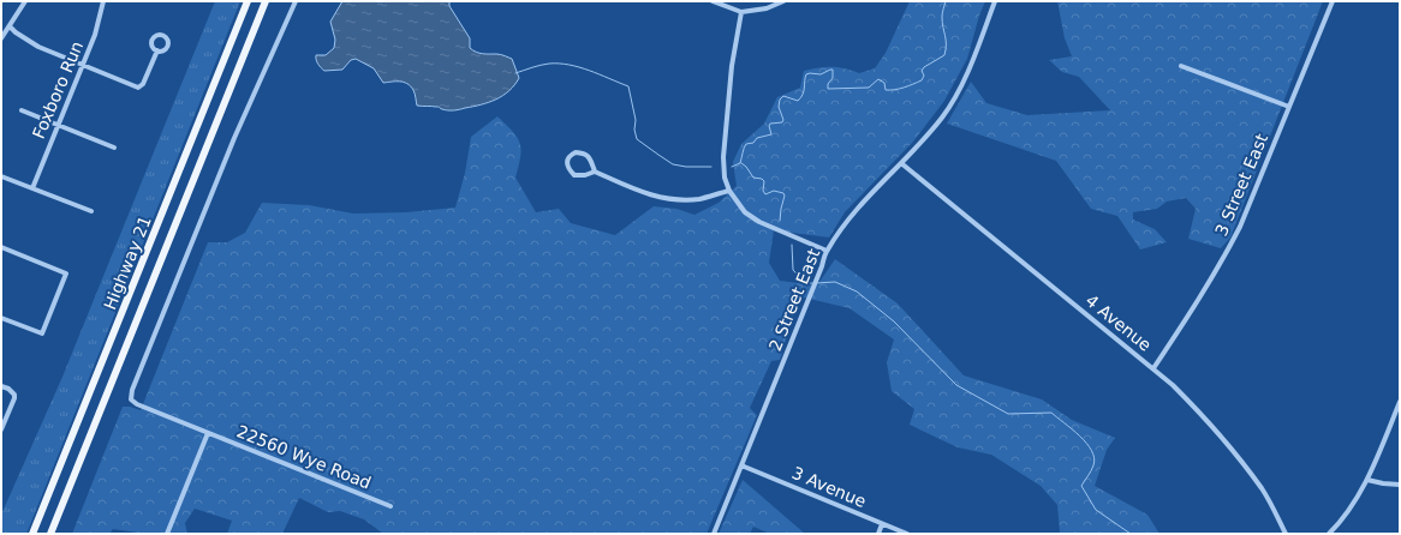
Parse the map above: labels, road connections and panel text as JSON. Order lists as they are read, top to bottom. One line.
{"streets":{"main road":["Highway 21"],"street":["Foxboro Run","3 Street East","2 Street East","4 Avenue","22560 Wye Road","3 Avenue"]},"crossings":[["3 Street East","4 Avenue"],["2 Street East","4 Avenue"],["2 Street East","3 Avenue"]]}
